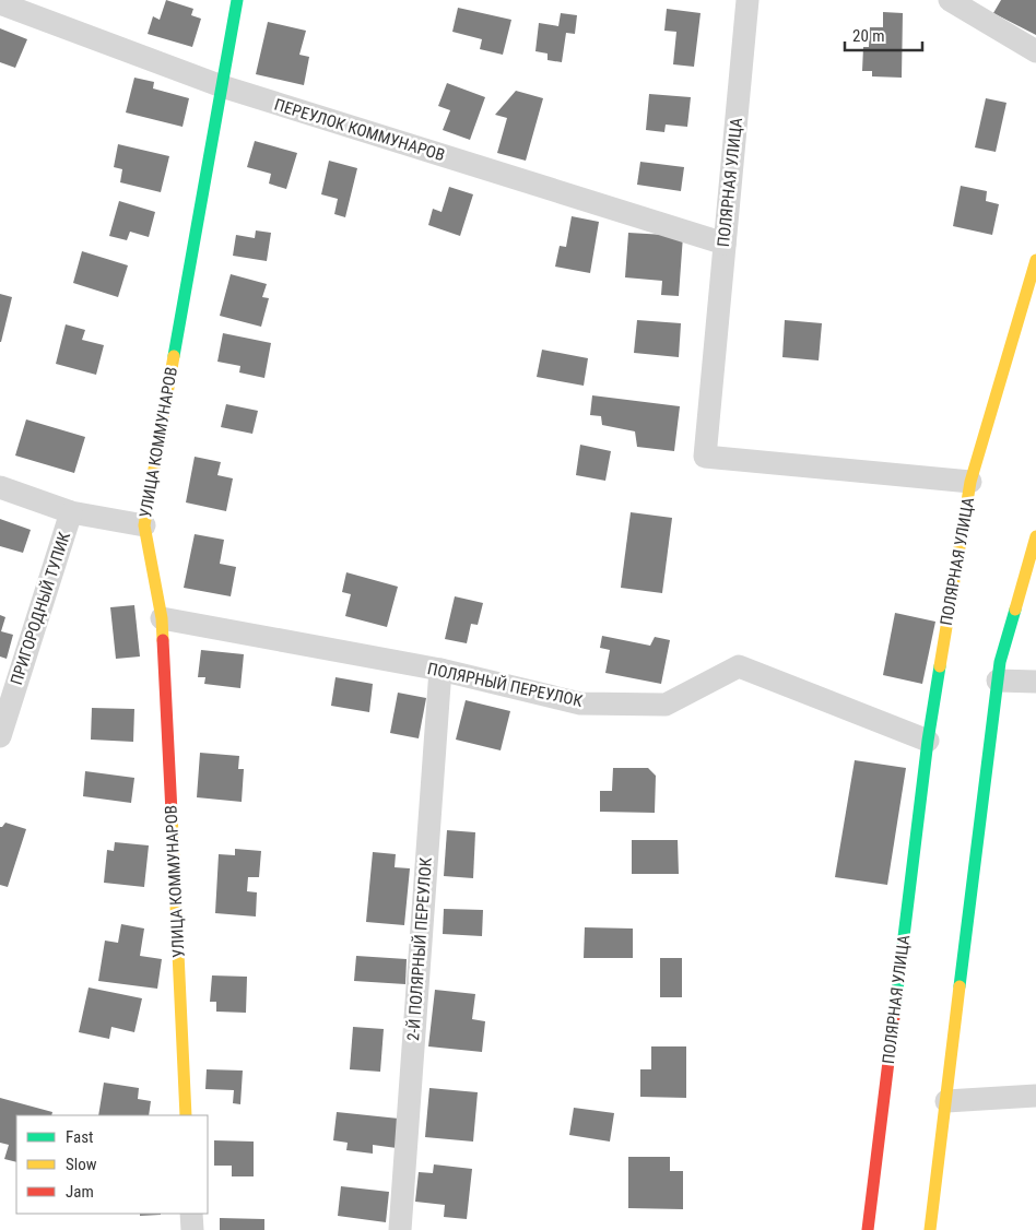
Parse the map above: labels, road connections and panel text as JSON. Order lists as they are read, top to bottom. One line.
{"streets":{"street":["ПЕРЕУЛОК КОММУНАРОВ","ПОЛЯРНАЯ УЛИЦА","УЛИЦА КОММУНАРОВ","ПРИГОРОДНЫЙ ТУПИК","ПОЛЯРНЫЙ ПЕРЕУЛОК","2-Й ПОЛЯРНЫЙ ПЕРЕУЛОК"]},"crossings":[["ПЕРЕУЛОК КОММУНАРОВ","ПОЛЯРНАЯ УЛИЦА"],["ПЕРЕУЛОК КОММУНАРОВ","УЛИЦА КОММУНАРОВ"],["ПОЛЯРНАЯ УЛИЦА","ПОЛЯРНЫЙ ПЕРЕУЛОК"],["УЛИЦА КОММУНАРОВ","ПОЛЯРНЫЙ ПЕРЕУЛОК"],["ПОЛЯРНЫЙ ПЕРЕУЛОК","2-Й ПОЛЯРНЫЙ ПЕРЕУЛОК"]],"legend":["Fast","Slow","Jam"],"scale_bar":"20 m"}
